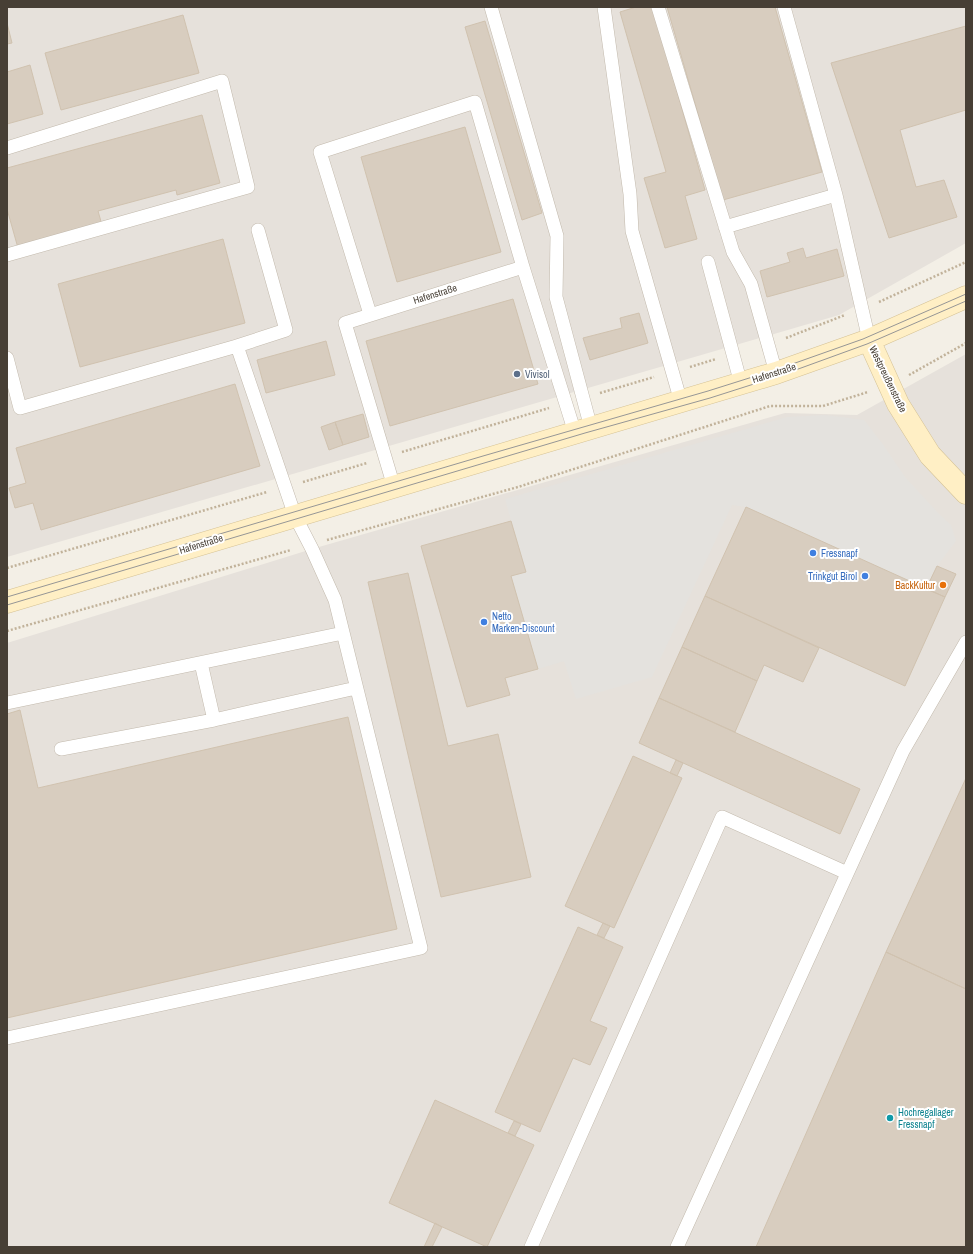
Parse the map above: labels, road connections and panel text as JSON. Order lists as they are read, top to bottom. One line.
{"streets":{"street":["Hafenstraße","Westpreußenstraße"]},"crossings":[["Hafenstraße","Westpreußenstraße"]],"places":["Vivisol","Fressnapf","Trinkgut Birol","BackKultur","Netto Marken-Discount","Hochregallager Fressnapf"]}
